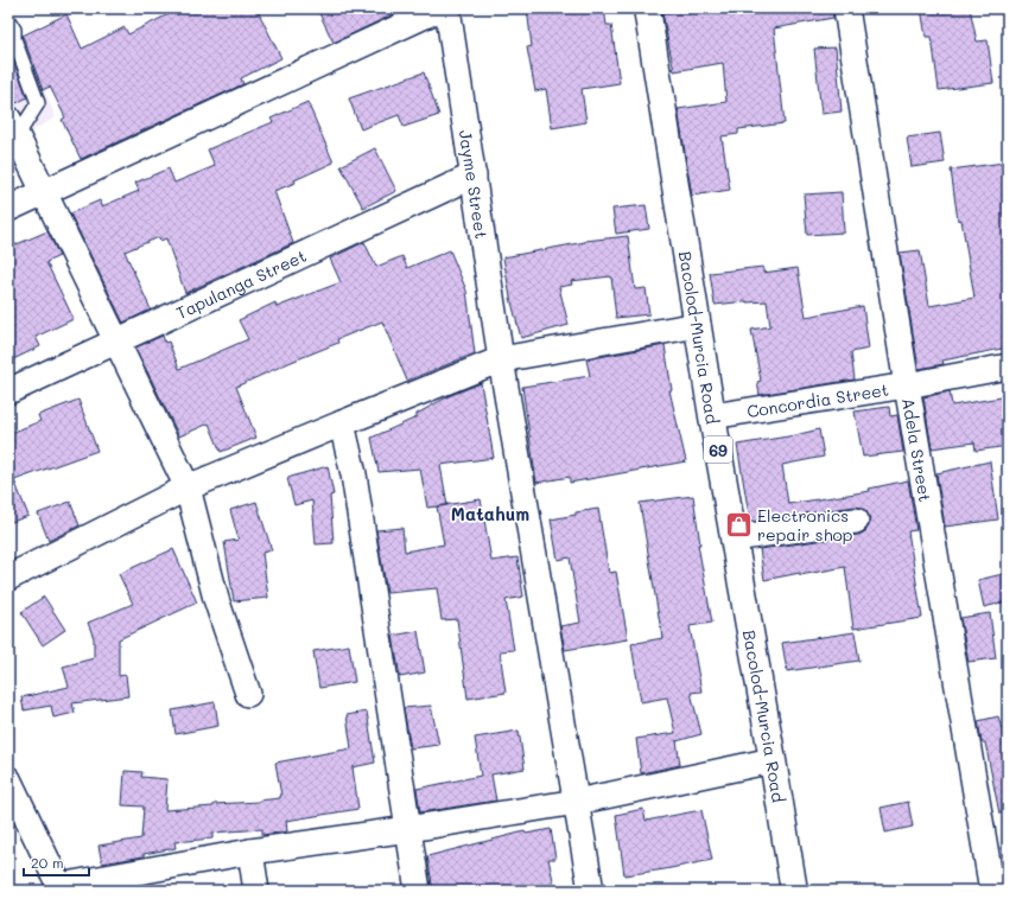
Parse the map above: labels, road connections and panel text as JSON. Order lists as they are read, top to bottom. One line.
{"streets":{"main road":["Bacolod-Murcia Road","69"],"street":["Jayme Street","Tapulanga Street","Concordia Street","Adela Street"]},"crossings":[["Jayme Street","Tapulanga Street"],["Bacolod-Murcia Road","Concordia Street"],["Concordia Street","Adela Street"]],"districts":["Matahum"],"places":{"shop":["Electronics repair shop"]},"scale_bar":"20 m"}
